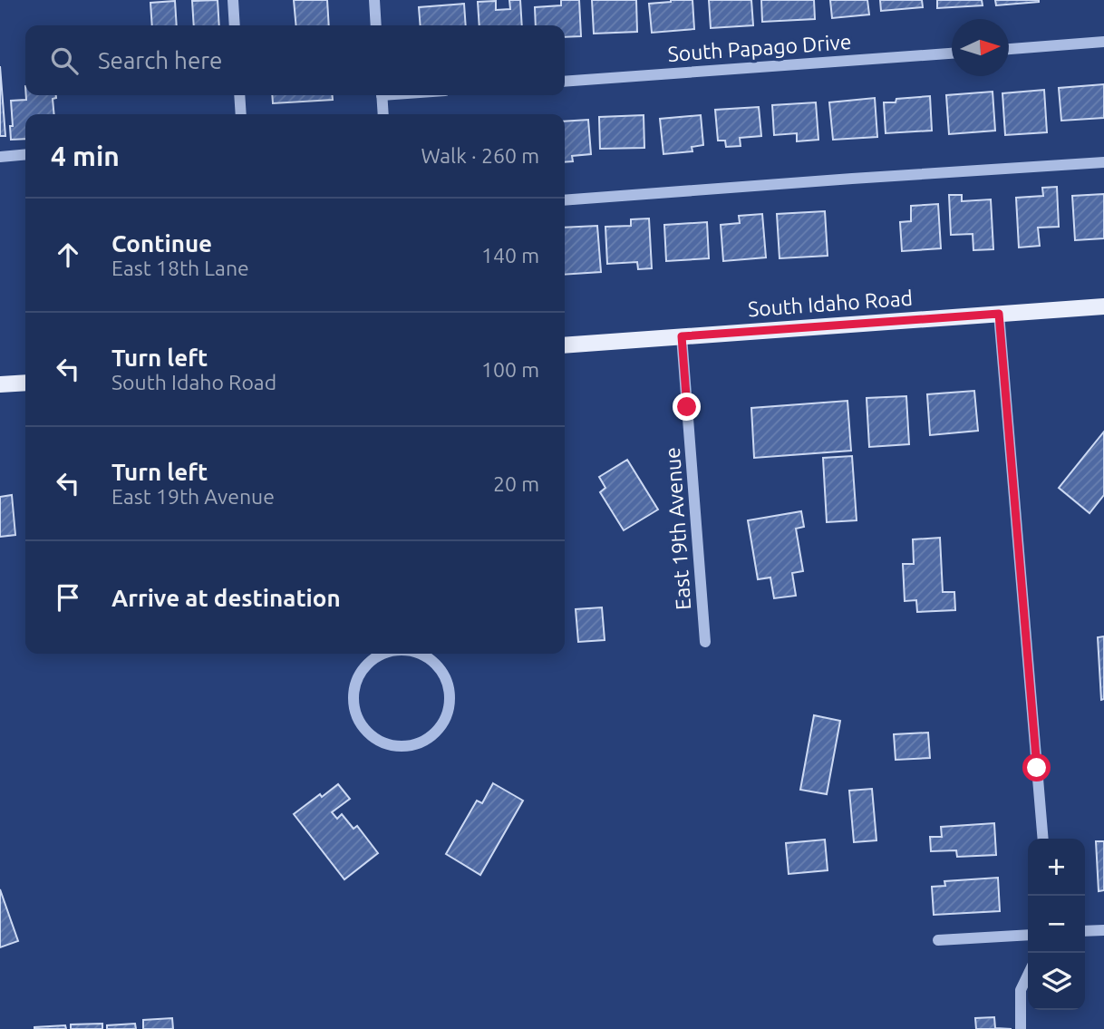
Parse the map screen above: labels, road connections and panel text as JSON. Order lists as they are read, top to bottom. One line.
{"streets":{"main road":["South Idaho Road"],"street":["South Papago Drive","East 19th Avenue"]},"crossings":[["South Idaho Road","East 19th Avenue"]],"north":"right","page":{"search":"Search here","heading":["4 min","Walk · 260 m"],"list":[["Continue","East 18th Lane","140 m"],["Turn left","South Idaho Road","100 m"],["Turn left","East 19th Avenue","20 m"],"Arrive at destination"],"map_buttons":["+","−"]}}
